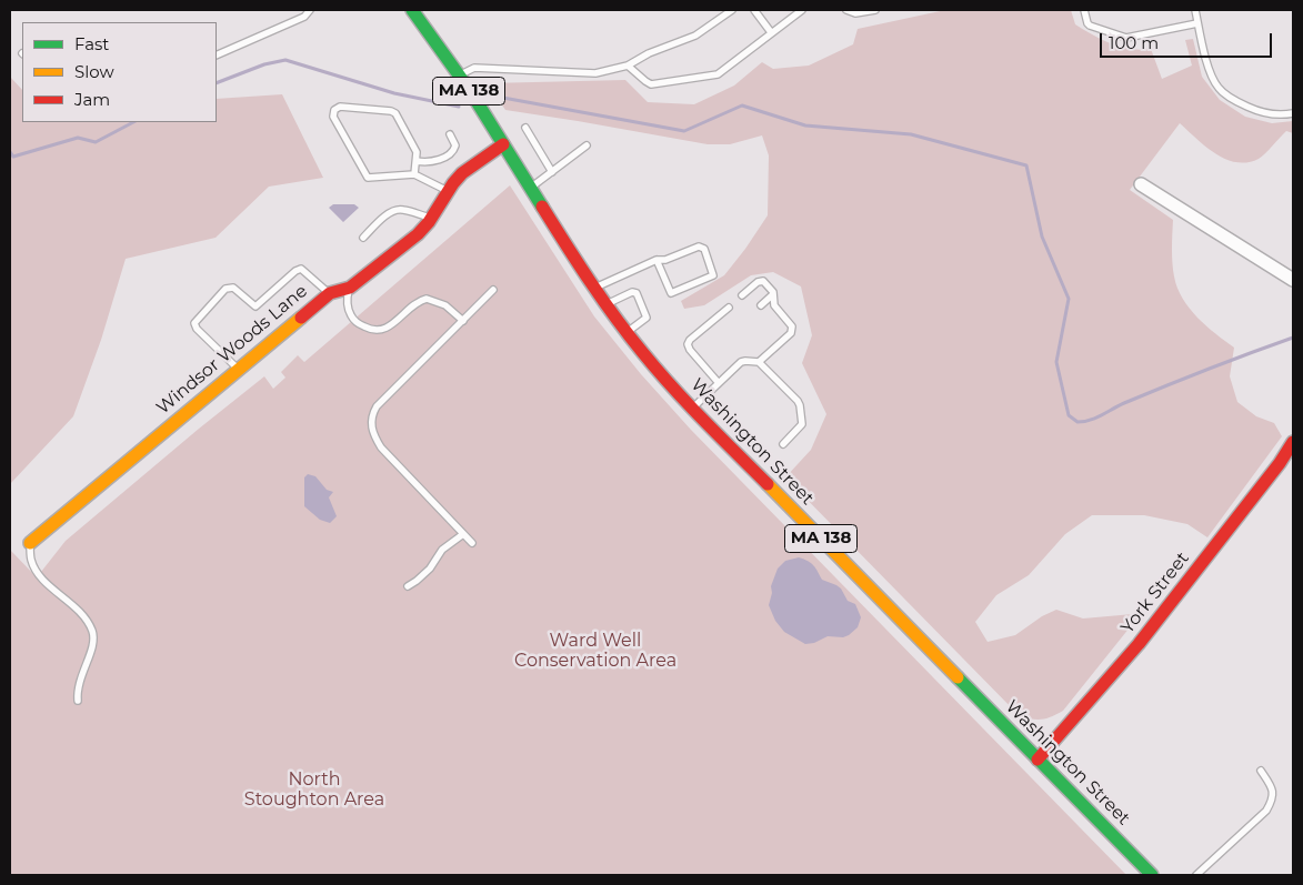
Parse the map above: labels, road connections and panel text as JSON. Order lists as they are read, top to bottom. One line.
{"streets":{"main road":["MA 138","Windsor Woods Lane","Washington Street","York Street"]},"crossings":[["MA 138","Windsor Woods Lane"],["MA 138","Washington Street"],["Windsor Woods Lane","Washington Street"],["Washington Street","York Street"]],"parks":["Ward Well Conservation Area","North Stoughton Area"],"legend":["Fast","Slow","Jam"],"scale_bar":"100 m"}
